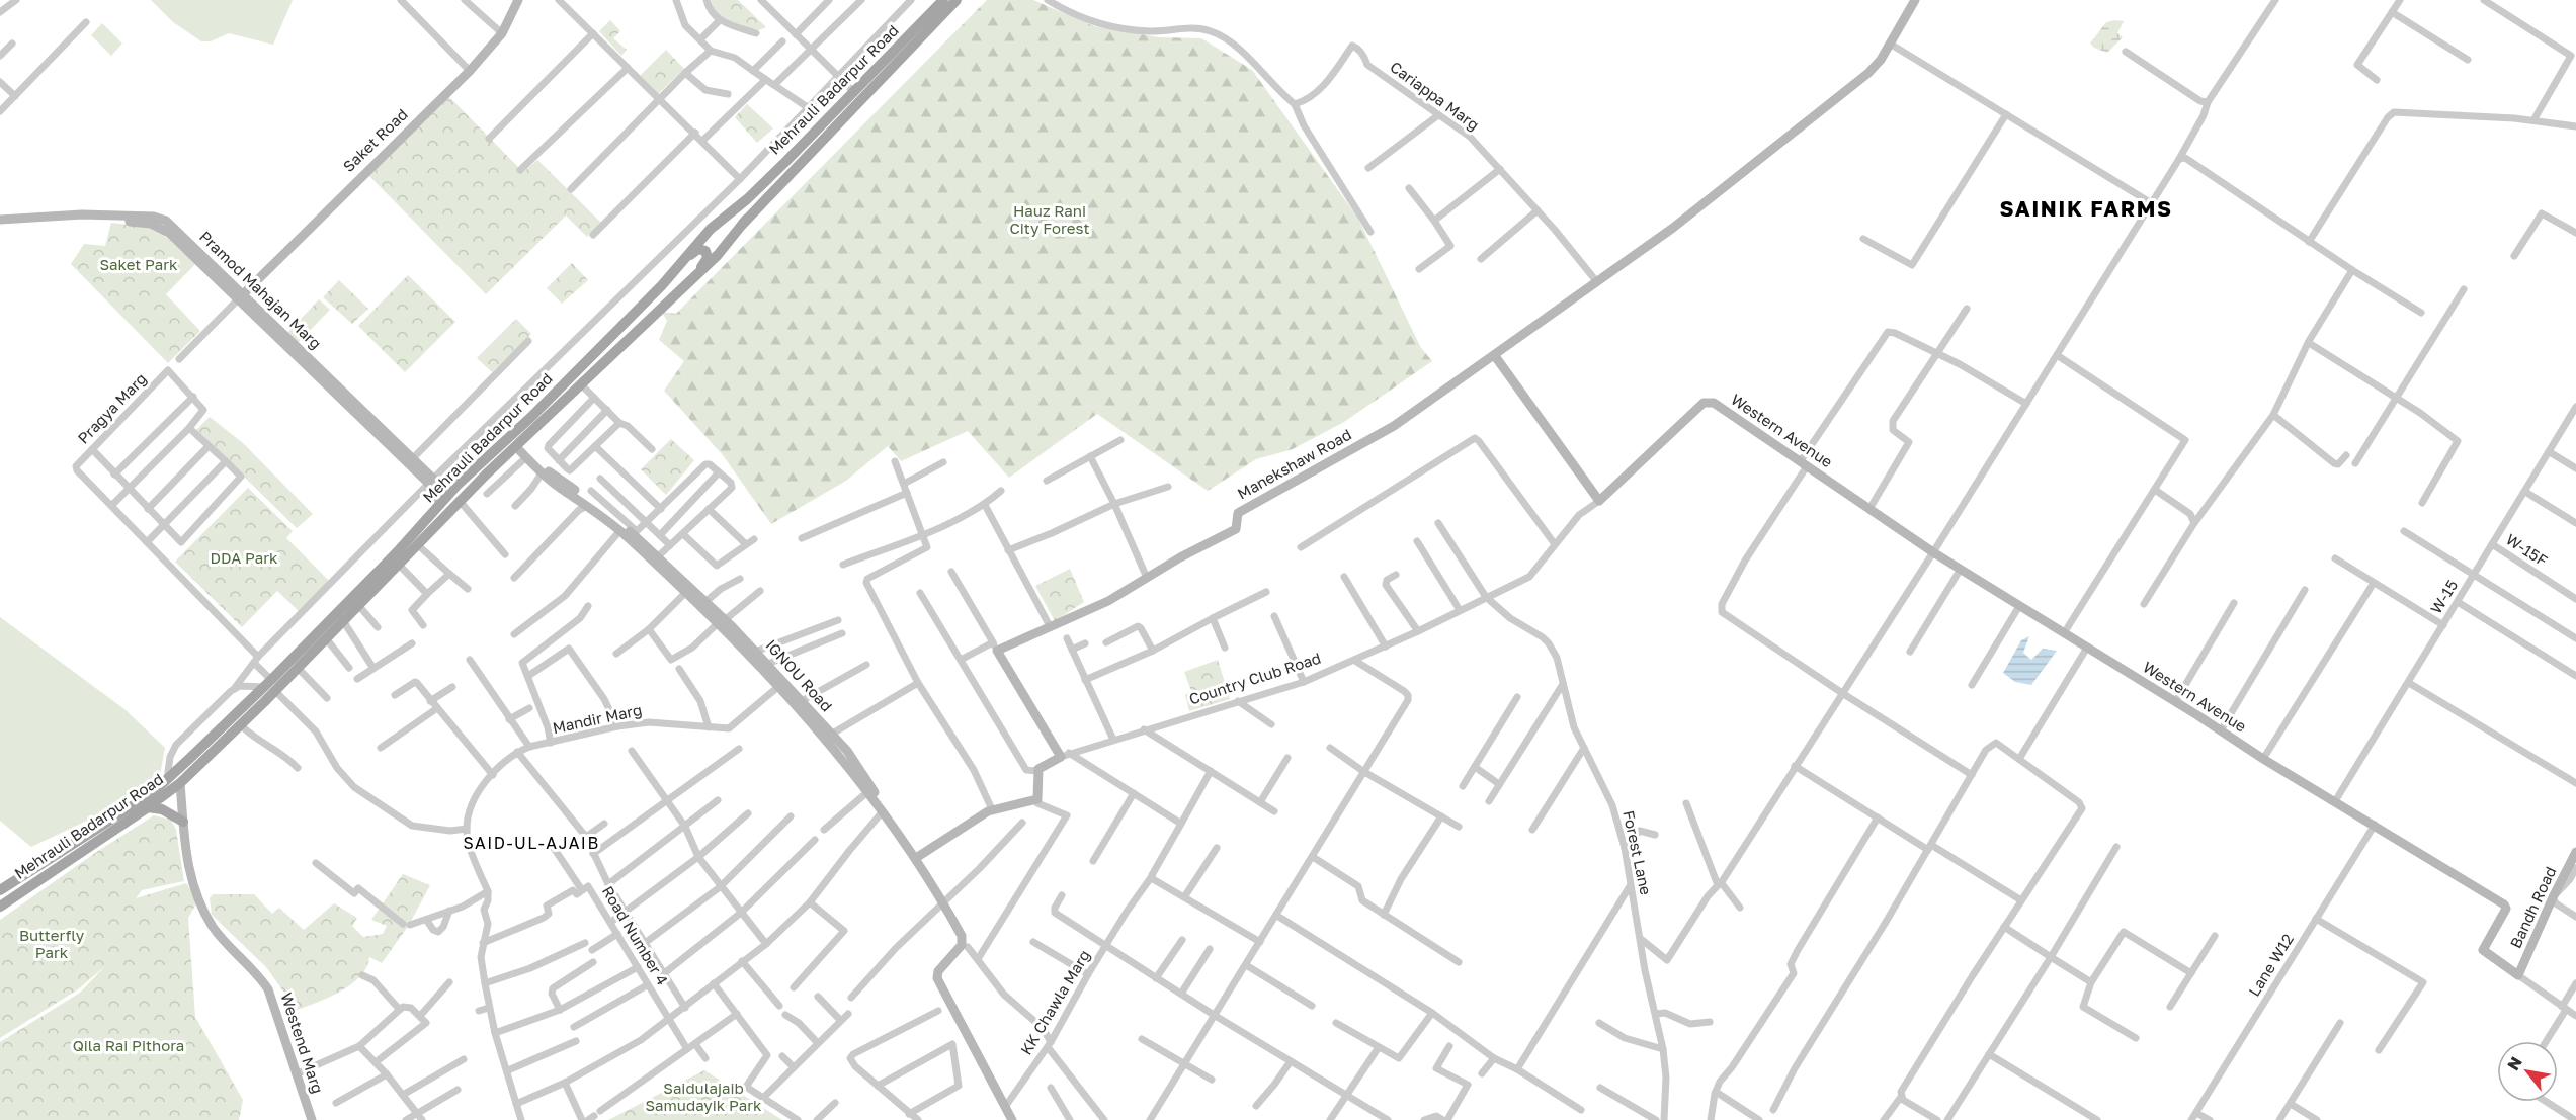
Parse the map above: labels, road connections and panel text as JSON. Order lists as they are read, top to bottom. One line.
{"streets":{"main road":["Mehrauli Badarpur Road"],"street":["Cariappa Marg","Saket Road","Pramod Mahajan Marg","Pragya Marg","Western Avenue","Manekshaw Road","W-15F","W-15","IGNOU Road","Country Club Road","Mandir Marg","Forest Lane","Bandh Road","Road Number 4","Lane W12","KK Chawla Marg","Westend Marg"]},"crossings":[["Mehrauli Badarpur Road","Pramod Mahajan Marg"],["Mehrauli Badarpur Road","IGNOU Road"],["Mehrauli Badarpur Road","Westend Marg"],["Saket Road","Pramod Mahajan Marg"],["Western Avenue","W-15"],["Western Avenue","Country Club Road"],["Western Avenue","Bandh Road"],["Western Avenue","Lane W12"],["W-15F","W-15"],["IGNOU Road","Mandir Marg"],["Country Club Road","Forest Lane"]],"districts":["SAINIK FARMS","SAID-UL-AJAIB"],"parks":["Hauz Rani City Forest","Saket Park","DDA Park","Butterfly Park","Qila Rai Pithora","Saidulajaib Samudayik Park"],"north":"top left"}
